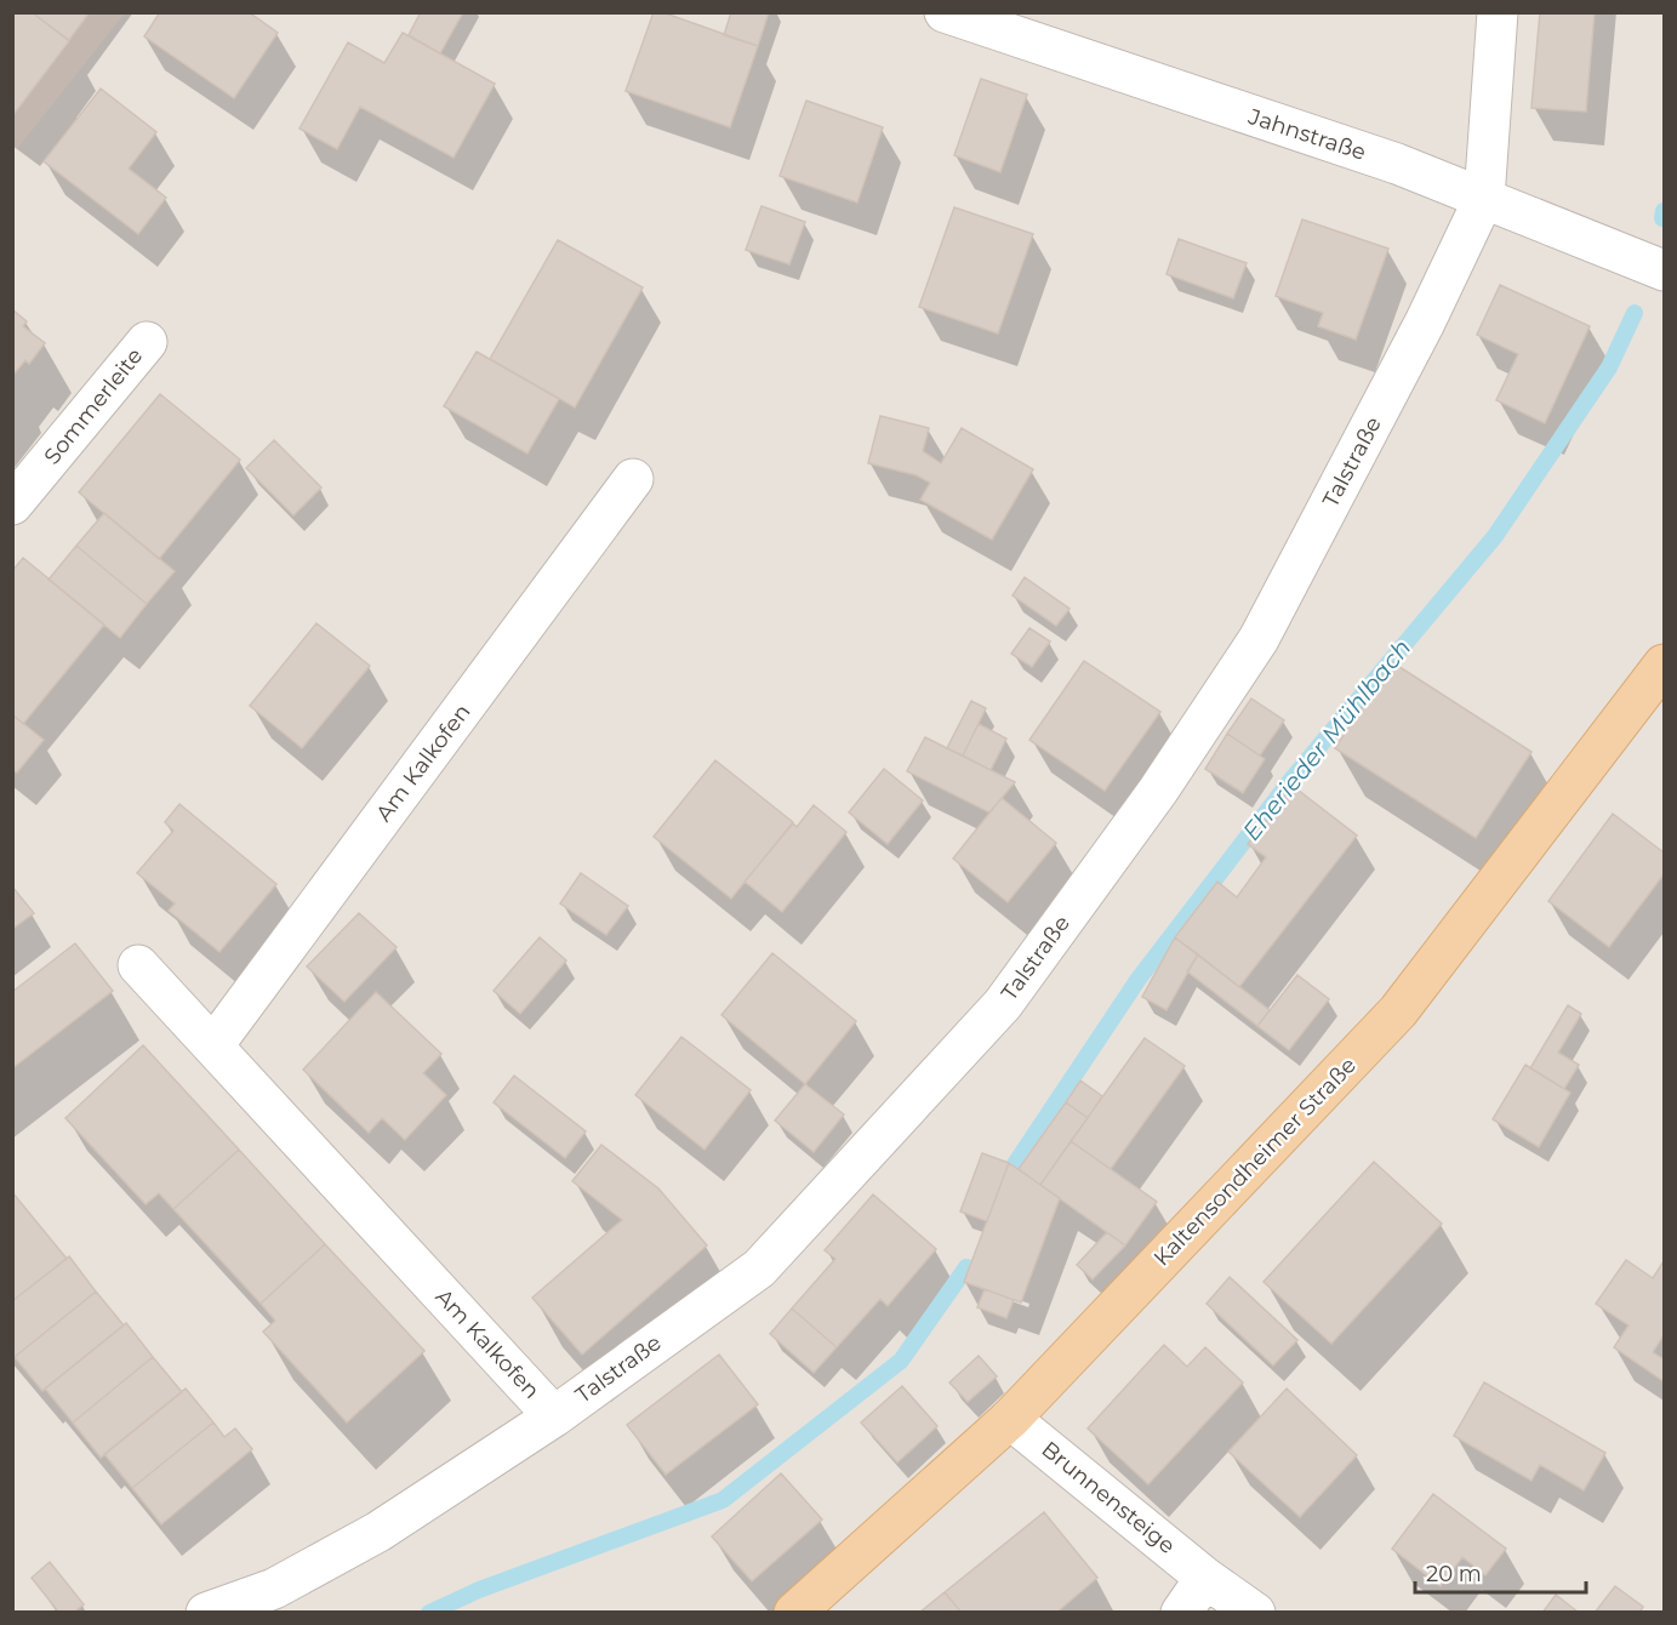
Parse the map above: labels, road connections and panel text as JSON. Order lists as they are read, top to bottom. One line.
{"streets":{"main road":["Kaltensondheimer Straße"],"street":["Jahnstraße","Sommerleite","Talstraße","Am Kalkofen","Brunnensteige"]},"crossings":[["Jahnstraße","Talstraße"],["Talstraße","Am Kalkofen"],["Kaltensondheimer Straße","Brunnensteige"]],"water":["Eherieder Mühlbach"],"scale_bar":"20 m"}
